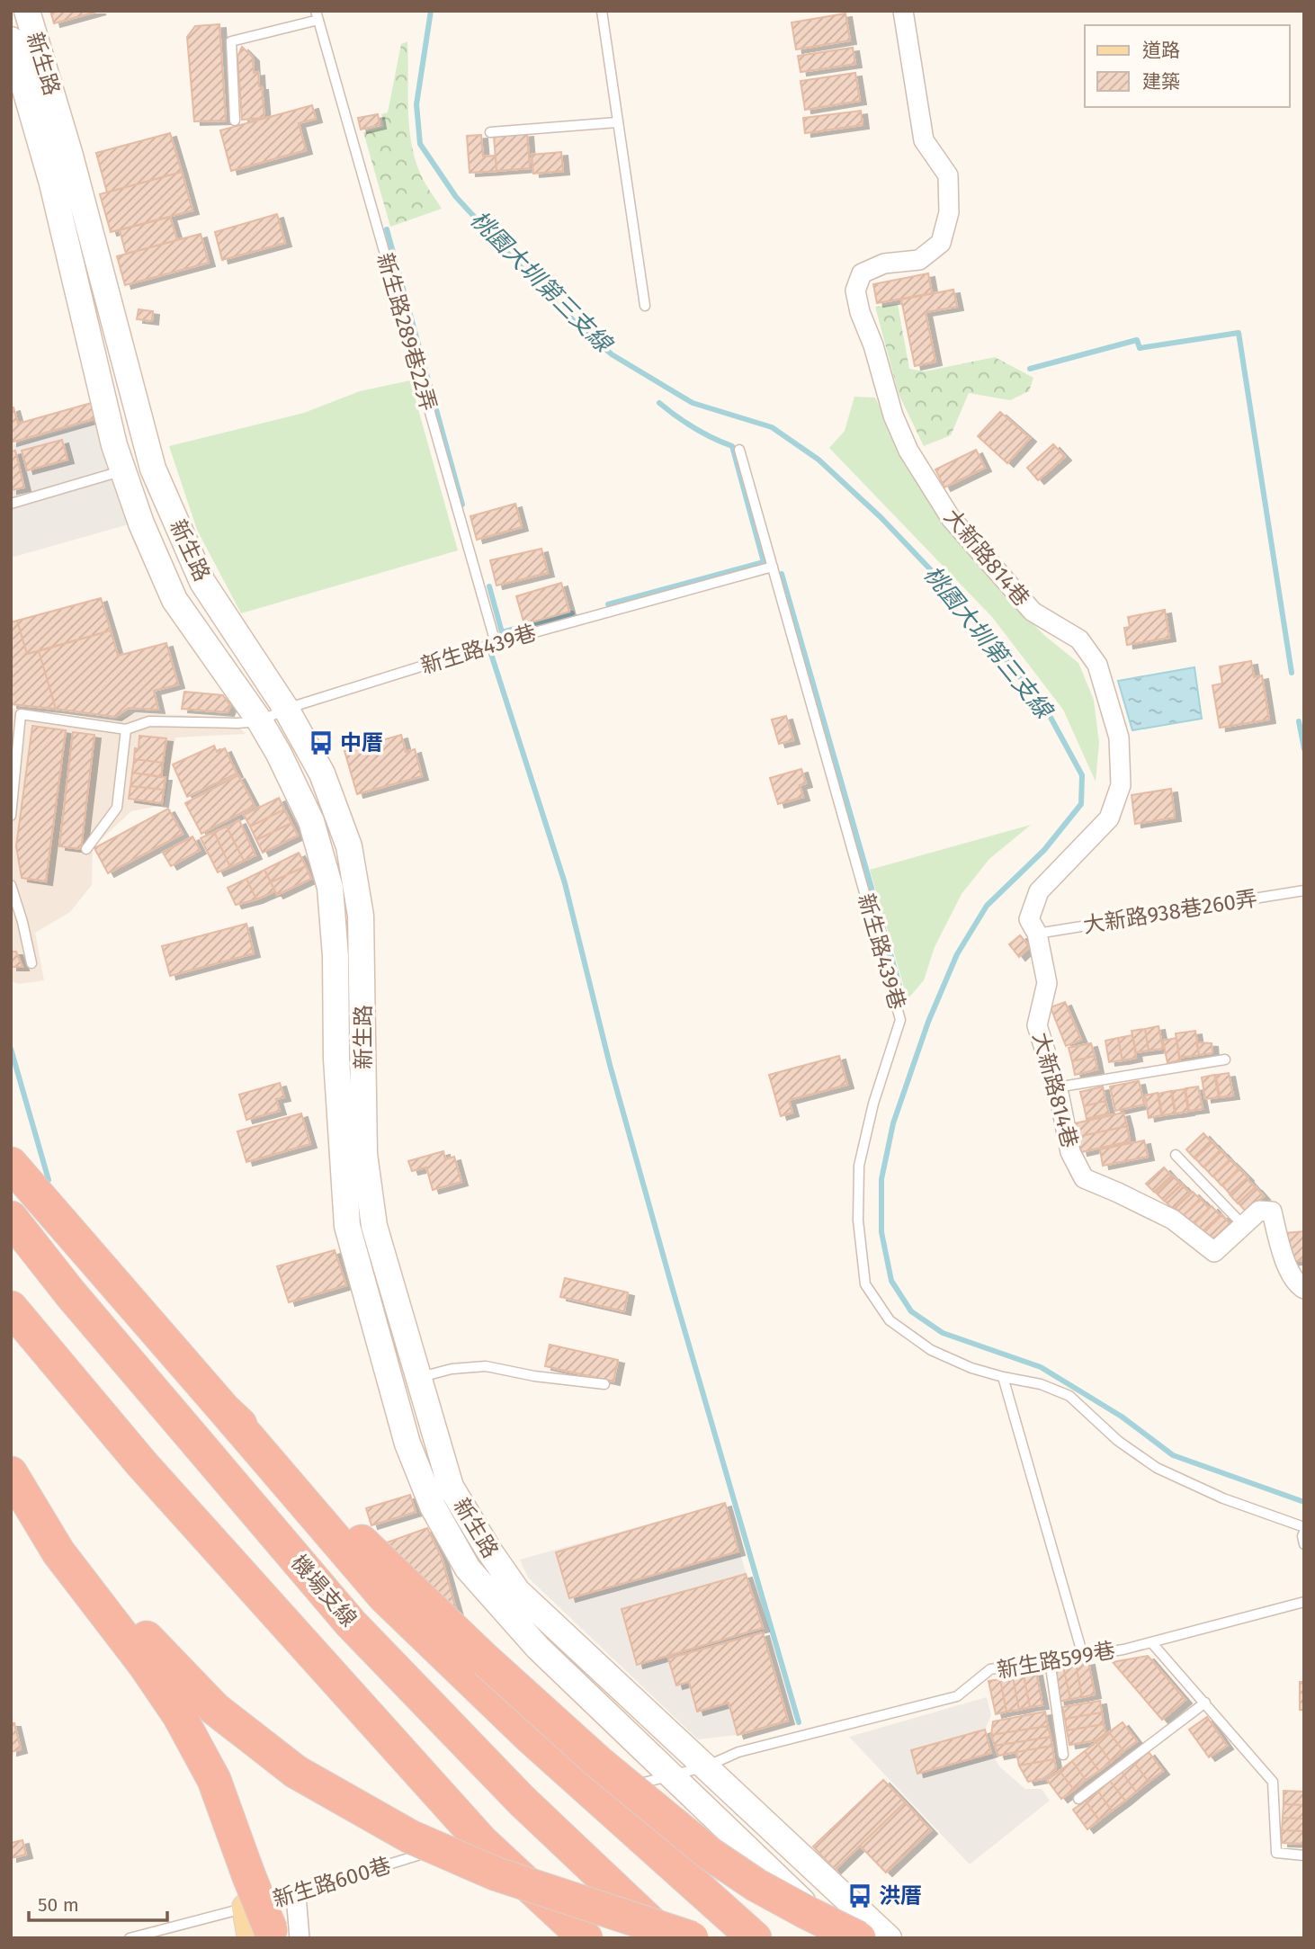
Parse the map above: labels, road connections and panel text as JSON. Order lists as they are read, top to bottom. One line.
{"streets":{"highway":["機場支線"],"main road":["新生路"],"street":["大新路814巷"],"lane":["新生路289巷22弄","新生路439巷","大新路938巷260弄","新生路599巷","新生路600巷"]},"crossings":[["新生路","新生路439巷"],["新生路","新生路599巷"],["新生路289巷22弄","新生路439巷"],["大新路814巷","大新路938巷260弄"]],"water":["桃園大圳第三支線"],"places":{"bus stop":["中厝","洪厝"]},"legend":["道路","建築"],"scale_bar":"50 m"}
